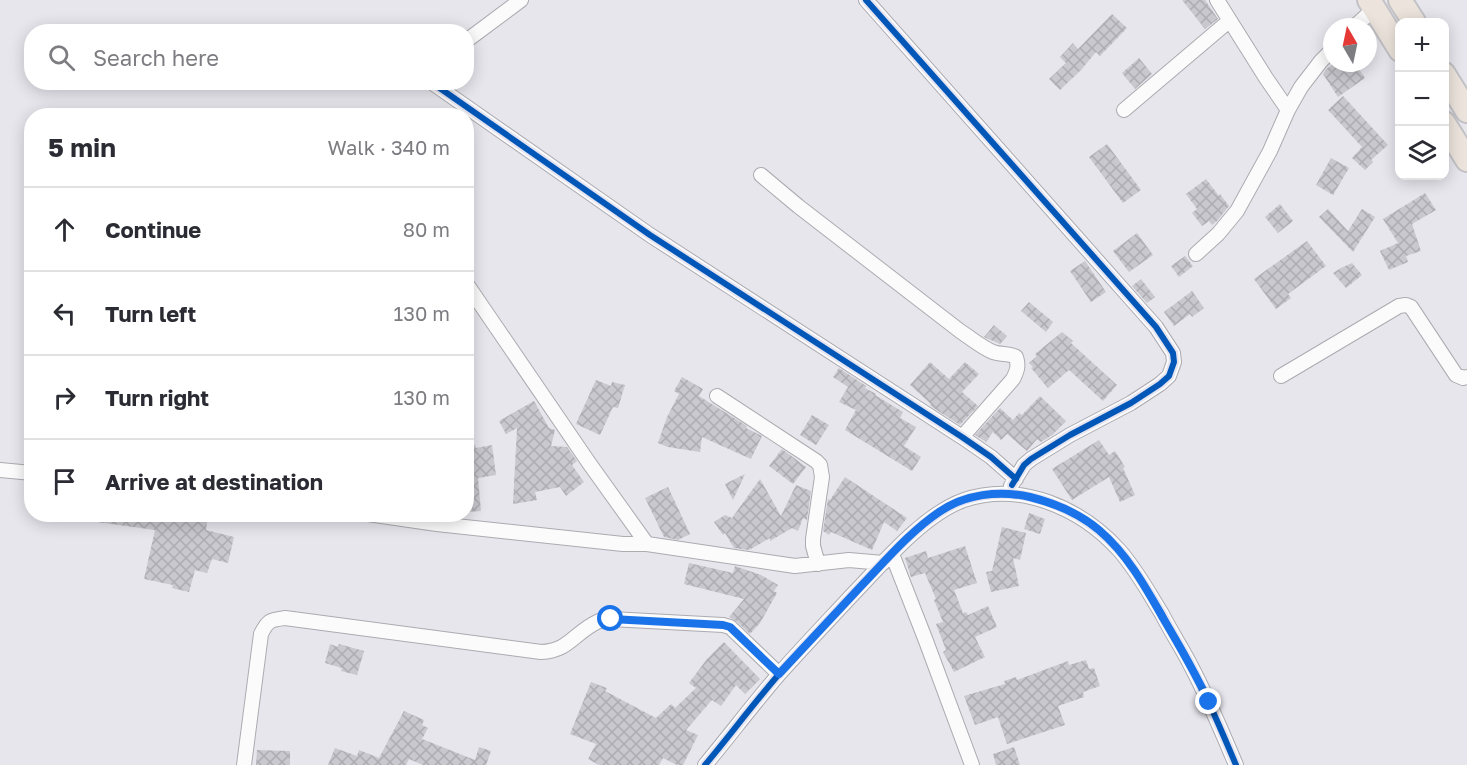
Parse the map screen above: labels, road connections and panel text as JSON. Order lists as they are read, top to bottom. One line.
{"north":"top","page":{"map_buttons":["+","−"],"search":"Search here","heading":["5 min","Walk · 340 m"],"list":[["Continue","80 m"],["Turn left","130 m"],["Turn right","130 m"],"Arrive at destination"]}}
